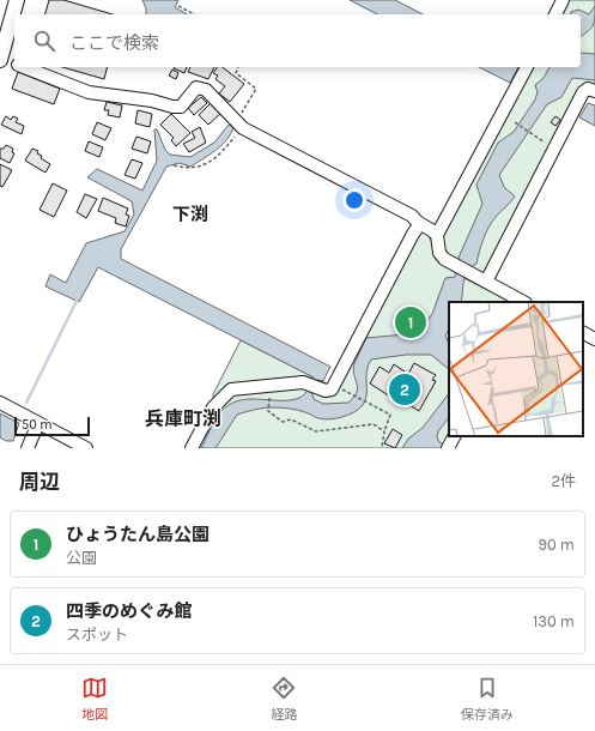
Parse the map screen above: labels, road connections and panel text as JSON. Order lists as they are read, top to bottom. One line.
{"districts":["下渕","兵庫町渕"],"scale_bar":"50 m","page":{"search":"ここで検索","pins":["1","2"],"scale":"50 m","heading":["周辺","2件"],"list":[{"mark":"1","name":"ひょうたん島公園","note":"公園","value":"90 m"},{"mark":"2","name":"四季のめぐみ館","note":"スポット","value":"130 m"}],"nav":["地図","経路","保存済み"]}}
